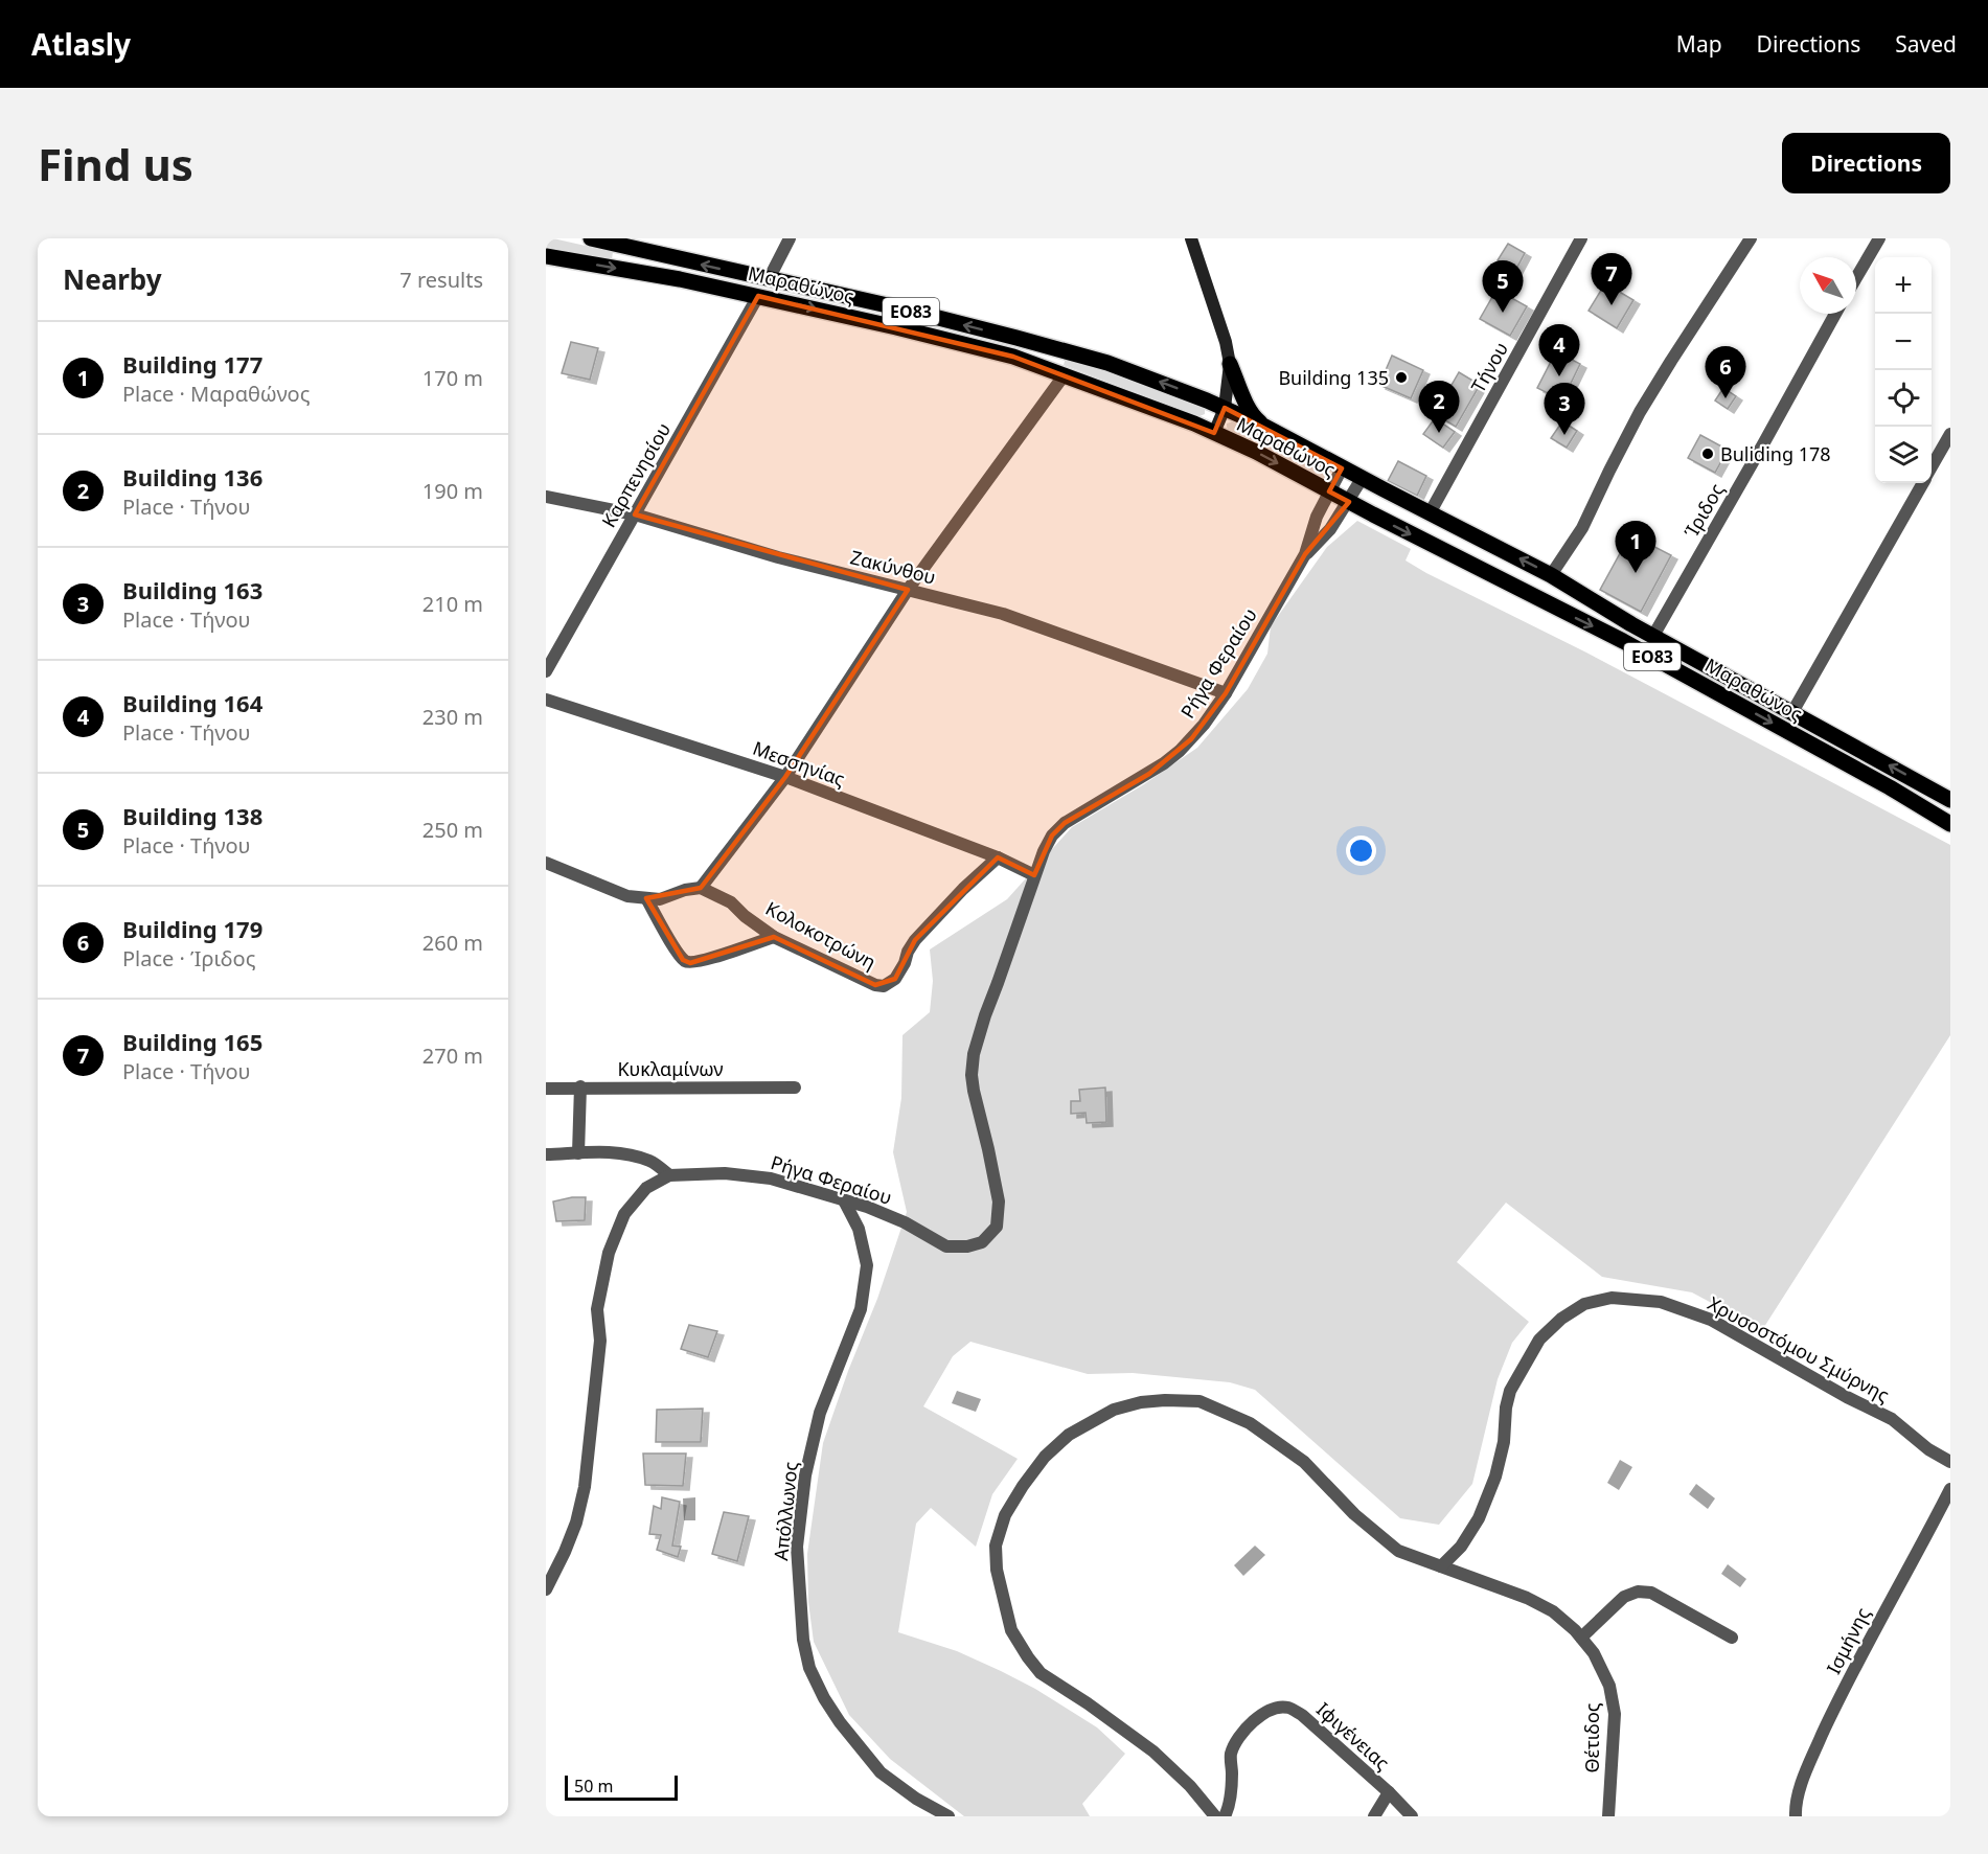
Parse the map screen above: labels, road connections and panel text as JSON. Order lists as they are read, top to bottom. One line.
{"streets":{"main road":["Μαραθώνος","ΕΟ83"],"street":["Τήνου","Καρπενησίου","Ίριδος","Ζακύνθου","Ρήγα Φεραίου","Μεσσηνίας","Κολοκοτρώνη","Κυκλαμίνων","Χρυσοστόμου Σμύρνης","Απόλλωνος","Ισμήνης","Ιφιγένειας","Θέτιδος"]},"crossings":[["Μαραθώνος","Τήνου"],["Μαραθώνος","Καρπενησίου"],["Μαραθώνος","Ίριδος"],["Καρπενησίου","Ζακύνθου"],["Ζακύνθου","Ρήγα Φεραίου"],["Ρήγα Φεραίου","Μεσσηνίας"],["Ρήγα Φεραίου","Απόλλωνος"],["Μεσσηνίας","Κολοκοτρώνη"],["Χρυσοστόμου Σμύρνης","Θέτιδος"]],"places":["Building 135","Buliding 178"],"scale_bar":"50 m","north":"top left","page":{"header":"Atlasly","nav":["Map","Directions","Saved"],"buttons":"Directions","title":"Find us","heading":["Nearby","7 results"],"pins":["7","5","4","6","2","3","1"],"map_buttons":["+","−"],"list":[{"mark":"1","name":"Building 177","note":"Place · Μαραθώνος","value":"170 m"},{"mark":"2","name":"Building 136","note":"Place · Τήνου","value":"190 m"},{"mark":"3","name":"Building 163","note":"Place · Τήνου","value":"210 m"},{"mark":"4","name":"Building 164","note":"Place · Τήνου","value":"230 m"},{"mark":"5","name":"Building 138","note":"Place · Τήνου","value":"250 m"},{"mark":"6","name":"Building 179","note":"Place · Ίριδος","value":"260 m"},{"mark":"7","name":"Building 165","note":"Place · Τήνου","value":"270 m"}],"scale":"50 m"}}
